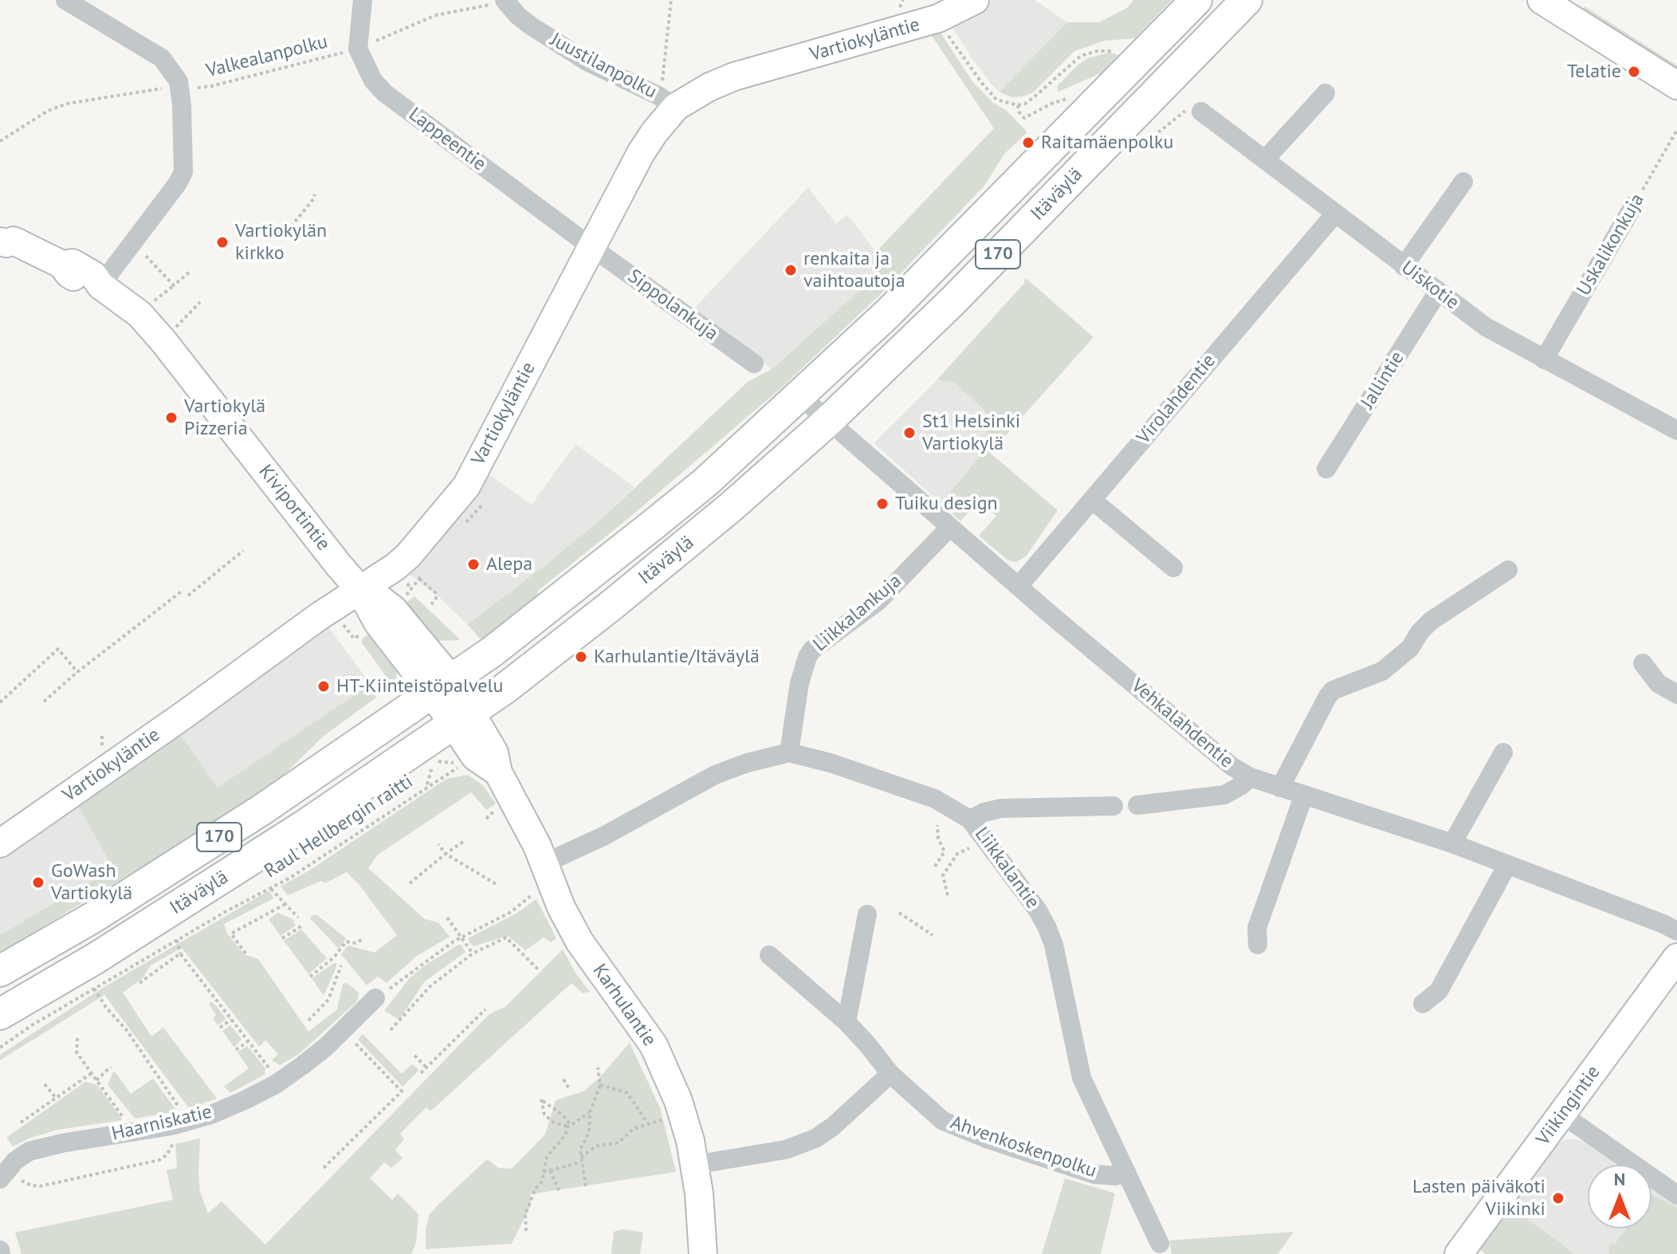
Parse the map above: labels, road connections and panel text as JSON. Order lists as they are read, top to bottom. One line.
{"streets":{"main road":["Itäväylä","170"],"street":["Vartiokyläntie","Juustilanpolku","Lappeentie","Uskalikonkuja","Uiskotie","Sippolankuja","Jallintie","Virolahdentie","Kiviportintie","Liikkalankuja","Vehkalahdentie","Liikkalantie","Karhulantie","Viikingintie","Haarniskatie","Ahvenkoskenpolku"],"path":["Valkealanpolku","Raul Hellbergin raitti"]},"crossings":[["Vartiokyläntie","Juustilanpolku"],["Vartiokyläntie","Lappeentie"],["Vartiokyläntie","Sippolankuja"],["Vartiokyläntie","Kiviportintie"],["Valkealanpolku","Juustilanpolku"],["Valkealanpolku","Lappeentie"],["Lappeentie","Sippolankuja"],["Itäväylä","Kiviportintie"],["Itäväylä","Vehkalahdentie"],["Itäväylä","Karhulantie"],["Uskalikonkuja","Uiskotie"],["Uiskotie","Jallintie"],["Uiskotie","Virolahdentie"],["Virolahdentie","Vehkalahdentie"],["Kiviportintie","Karhulantie"],["Liikkalankuja","Vehkalahdentie"],["Liikkalankuja","Liikkalantie"],["Liikkalantie","Karhulantie"],["Liikkalantie","Ahvenkoskenpolku"]],"places":["Telatie","Raitamäenpolku","Vartiokylän kirkko","renkaita ja vaihtoautoja","Vartiokylä Pizzeria","St1 Helsinki Vartiokylä","Tuiku design","Alepa","Karhulantie/Itäväylä","HT-Kiinteistöpalvelu","GoWash Vartiokylä","Lasten päiväkoti Viikinki"],"north":"top"}
